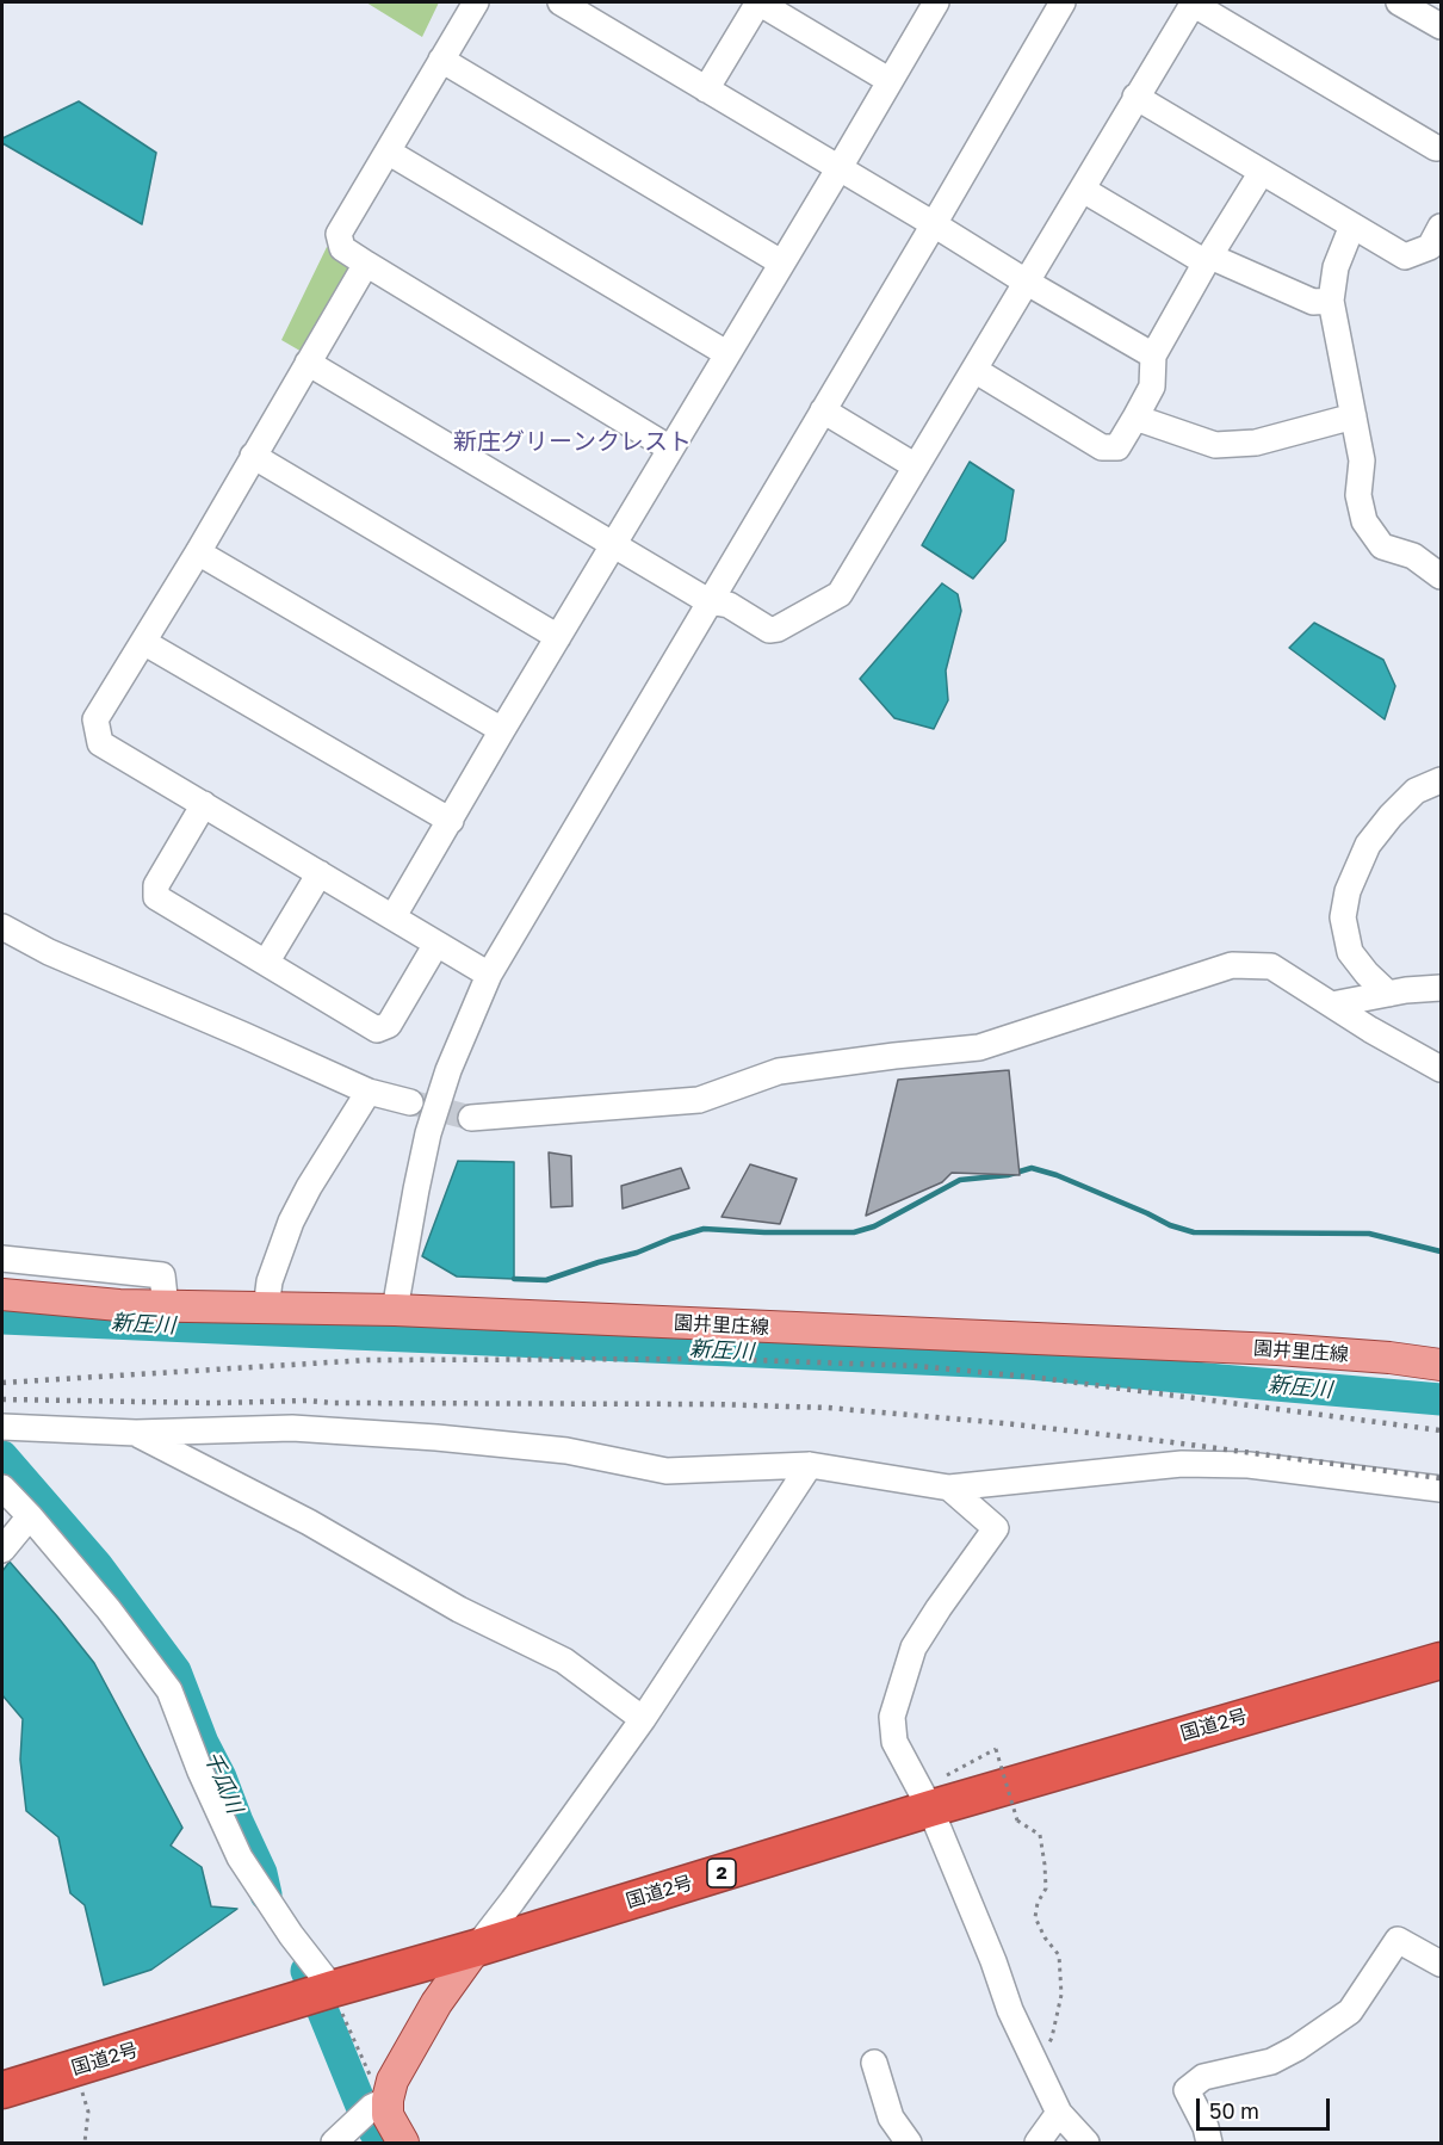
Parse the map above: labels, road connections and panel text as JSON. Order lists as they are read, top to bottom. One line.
{"streets":{"highway":["国道2号","2"],"main road":["園井里庄線"]},"districts":["新庄グリーンクレスト"],"water":["新圧川","千瓜川"],"scale_bar":"50 m"}
